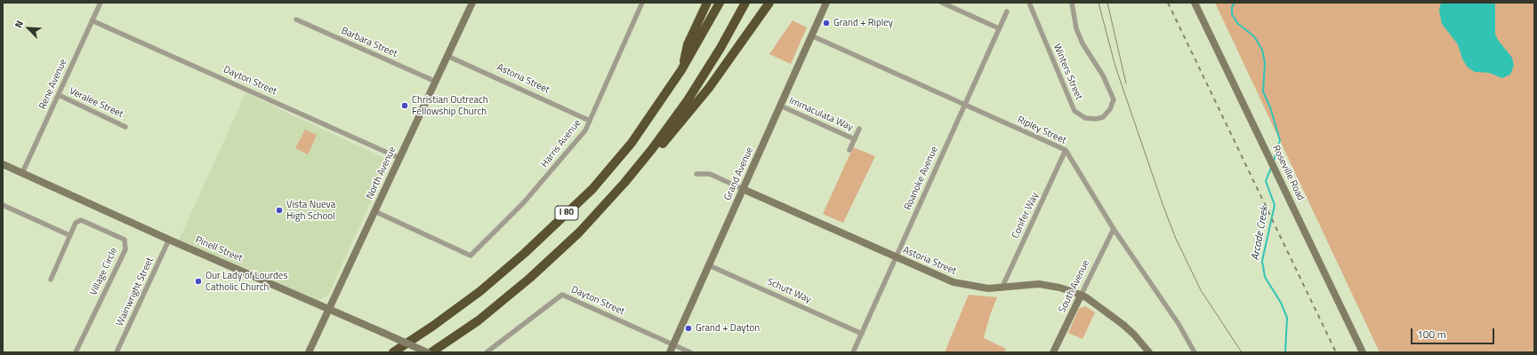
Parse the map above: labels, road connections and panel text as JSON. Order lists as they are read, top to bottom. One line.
{"streets":{"highway":["I 80"],"street":["Barbara Street","Winters Street","Astoria Street","Dayton Street","Rene Avenue","Veralee Street","Immaculata Way","Ripley Street","Harris Avenue","North Avenue","Roseville Road","Grand Avenue","Roanoke Avenue","Conifer Way","Pinell Street","Village Circle","South Avenue","Schutt Way","Wainwright Street"]},"crossings":[["Barbara Street","North Avenue"],["Astoria Street","Harris Avenue"],["Astoria Street","North Avenue"],["Astoria Street","Grand Avenue"],["Astoria Street","Roanoke Avenue"],["Astoria Street","Conifer Way"],["Astoria Street","South Avenue"],["Dayton Street","Rene Avenue"],["Dayton Street","North Avenue"],["Dayton Street","Grand Avenue"],["Rene Avenue","Veralee Street"],["Rene Avenue","Pinell Street"],["Immaculata Way","Grand Avenue"],["Ripley Street","Grand Avenue"],["Ripley Street","Roanoke Avenue"],["Ripley Street","Conifer Way"],["Ripley Street","South Avenue"],["Harris Avenue","North Avenue"],["North Avenue","Pinell Street"],["Grand Avenue","Schutt Way"],["Roanoke Avenue","Schutt Way"],["Pinell Street","Wainwright Street"]],"water":["Arcade Creek"],"places":["Grand + Ripley","Christian Outreach Fellowship Church","Vista Nueva High School","Our Lady of Lourdes Catholic Church","Grand + Dayton"],"scale_bar":"100 m","north":"top left"}
